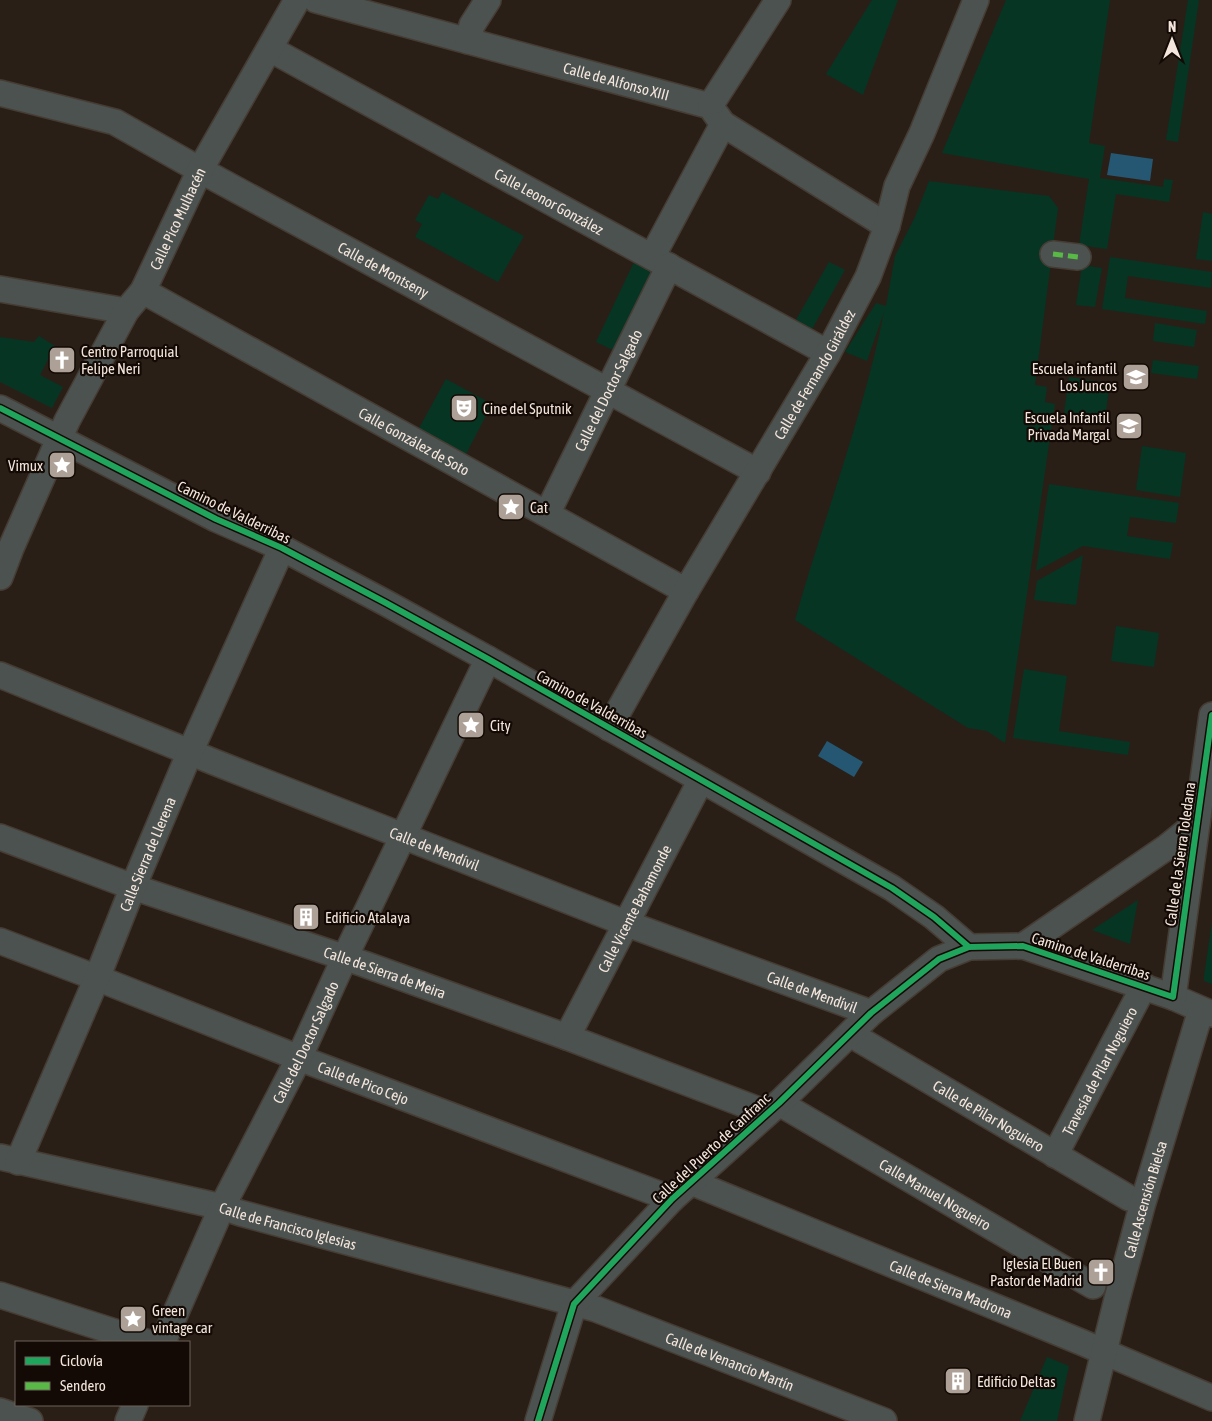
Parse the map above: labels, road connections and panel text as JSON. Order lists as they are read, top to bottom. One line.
{"streets":{"street":["Calle de Alfonso XIII","Calle Leonor González","Calle Pico Mulhacén","Calle de Montseny","Calle de Fernando Giráldez","Calle del Doctor Salgado","Calle González de Soto","Camino de Valderribas","Calle de Mendívil","Calle Sierra de Llerena","Calle de la Sierra Toledana","Calle Vicente Bahamonde","Calle de Sierra de Meira","Travesía de Pilar Noguiero","Calle de Pico Cejo","Calle de Pilar Noguiero","Calle del Puerto de Canfranc","Calle Manuel Nogueiro","Calle Ascensión Bielsa","Calle de Francisco Iglesias","Calle de Sierra Madrona","Calle de Venancio Martín"]},"crossings":[["Calle de Alfonso XIII","Calle de Fernando Giráldez"],["Calle de Alfonso XIII","Calle del Doctor Salgado"],["Calle Leonor González","Calle Pico Mulhacén"],["Calle Leonor González","Calle de Fernando Giráldez"],["Calle Leonor González","Calle del Doctor Salgado"],["Calle Pico Mulhacén","Calle de Montseny"],["Calle Pico Mulhacén","Calle González de Soto"],["Calle Pico Mulhacén","Camino de Valderribas"],["Calle de Montseny","Calle de Fernando Giráldez"],["Calle de Montseny","Calle del Doctor Salgado"],["Calle de Fernando Giráldez","Calle González de Soto"],["Calle de Fernando Giráldez","Camino de Valderribas"],["Calle del Doctor Salgado","Calle González de Soto"],["Calle del Doctor Salgado","Camino de Valderribas"],["Calle del Doctor Salgado","Calle de Mendívil"],["Calle del Doctor Salgado","Calle de Sierra de Meira"],["Calle del Doctor Salgado","Calle de Pico Cejo"],["Calle del Doctor Salgado","Calle de Francisco Iglesias"],["Camino de Valderribas","Calle Sierra de Llerena"],["Camino de Valderribas","Calle de la Sierra Toledana"],["Camino de Valderribas","Calle Vicente Bahamonde"],["Camino de Valderribas","Travesía de Pilar Noguiero"],["Camino de Valderribas","Calle del Puerto de Canfranc"],["Camino de Valderribas","Calle Ascensión Bielsa"],["Calle de Mendívil","Calle Sierra de Llerena"],["Calle de Mendívil","Calle Vicente Bahamonde"],["Calle de Mendívil","Calle del Puerto de Canfranc"],["Calle Sierra de Llerena","Calle de Sierra de Meira"],["Calle Sierra de Llerena","Calle de Pico Cejo"],["Calle Sierra de Llerena","Calle de Francisco Iglesias"],["Calle Vicente Bahamonde","Calle de Sierra de Meira"],["Calle de Sierra de Meira","Calle del Puerto de Canfranc"],["Calle de Sierra de Meira","Calle Manuel Nogueiro"],["Travesía de Pilar Noguiero","Calle de Pilar Noguiero"],["Calle de Pico Cejo","Calle del Puerto de Canfranc"],["Calle de Pilar Noguiero","Calle del Puerto de Canfranc"],["Calle del Puerto de Canfranc","Calle Manuel Nogueiro"],["Calle del Puerto de Canfranc","Calle de Francisco Iglesias"],["Calle del Puerto de Canfranc","Calle de Sierra Madrona"],["Calle del Puerto de Canfranc","Calle de Venancio Martín"],["Calle Ascensión Bielsa","Calle de Sierra Madrona"],["Calle de Francisco Iglesias","Calle de Venancio Martín"]],"places":{"church":["Centro Parroquial Felipe Neri","Iglesia El Buen Pastor de Madrid"],"school or university":["Escuela infantil Los Juncos","Escuela Infantil Privada Margal"],"theatre":["Cine del Sputnik"],"place":["Vimux","Cat","City","Green vintage car"],"building":["Edificio Atalaya","Edificio Deltas"]},"legend":["Ciclovía","Sendero"],"north":"top"}
